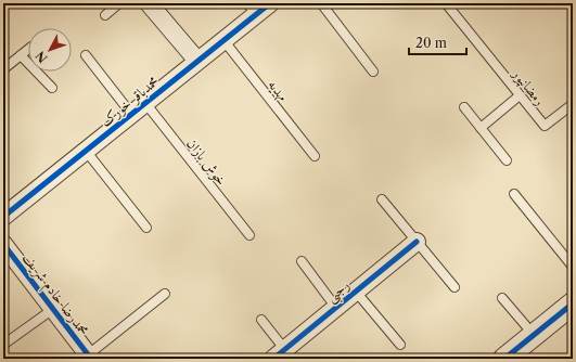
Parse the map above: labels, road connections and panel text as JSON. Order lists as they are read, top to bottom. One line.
{"streets":{"street":["محمدباقر خورک","رجبی","محمدرضا خادم شریف"],"lane":["رمضانپور","مهدیه","خوش بازان"]},"crossings":[["مهدیه","محمدباقر خورک"],["محمدباقر خورک","خوش بازان"]],"scale_bar":"20 m","north":"bottom left"}
